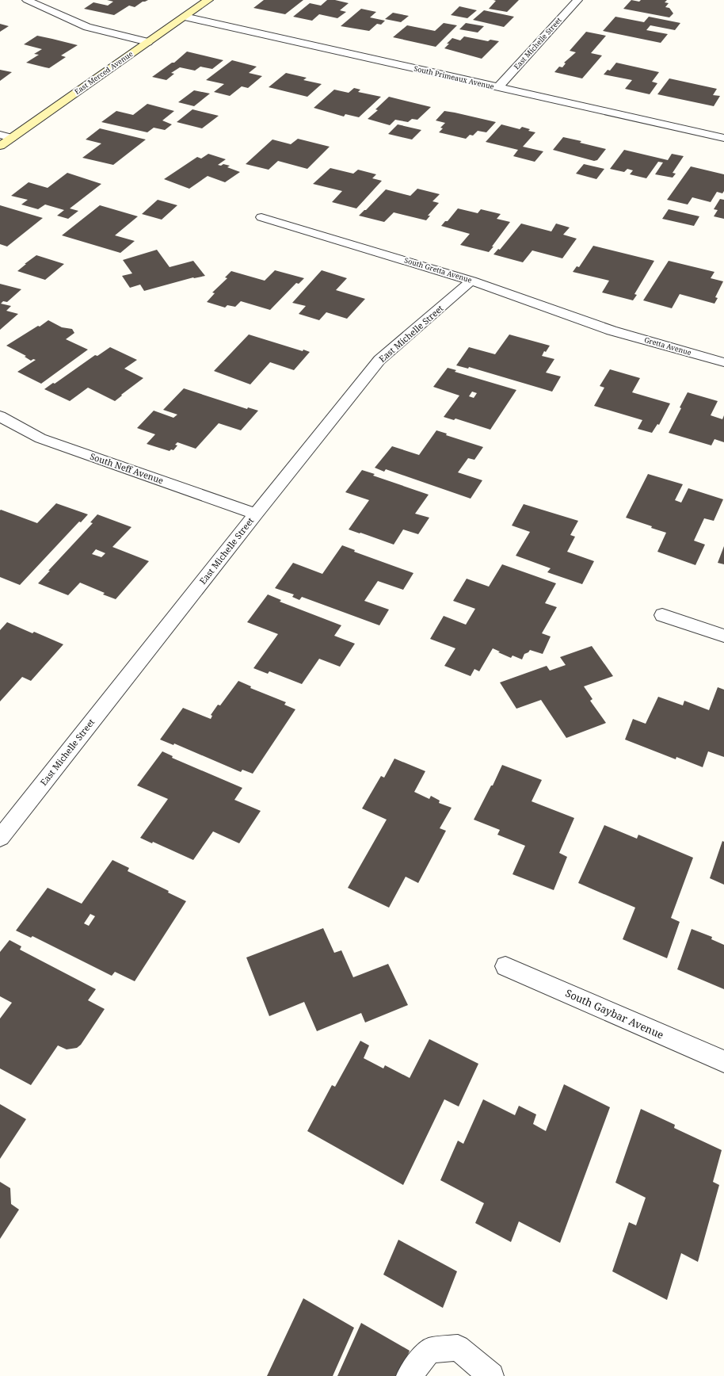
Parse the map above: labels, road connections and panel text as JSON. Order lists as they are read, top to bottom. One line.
{"streets":{"street":["East Michelle Street","East Merced Avenue","South Primeaux Avenue","South Gretta Avenue","Gretta Avenue","South Neff Avenue","South Gaybar Avenue"]},"crossings":[["East Michelle Street","South Primeaux Avenue"],["East Michelle Street","South Gretta Avenue"],["East Michelle Street","South Neff Avenue"],["East Merced Avenue","South Primeaux Avenue"],["South Gretta Avenue","Gretta Avenue"]]}
